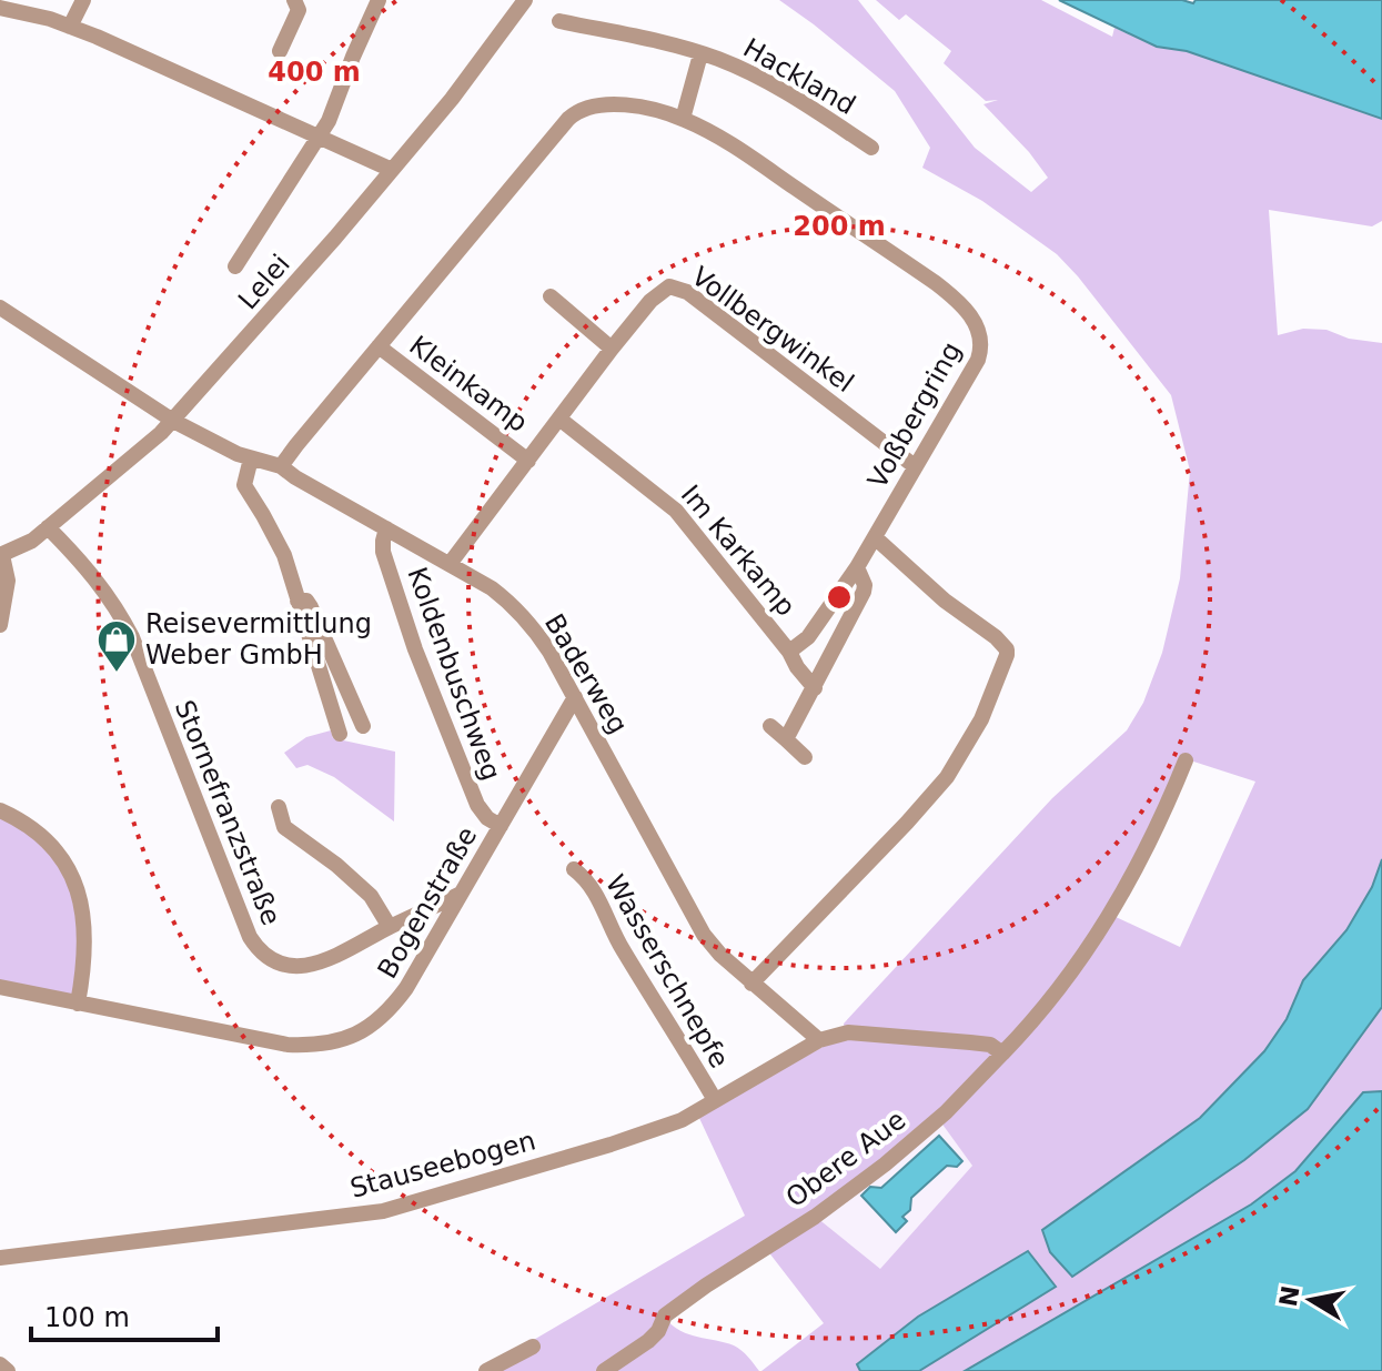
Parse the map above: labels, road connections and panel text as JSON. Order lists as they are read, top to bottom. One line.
{"streets":{"street":["Hackland","Lelei","Vollbergwinkel","Kleinkamp","Voßbergring","Im Karkamp","Koldenbuschweg","Baderweg","Stornefranzstraße","Bogenstraße","Wasserschnepfe","Obere Aue","Stauseebogen"]},"crossings":[["Hackland","Voßbergring"],["Lelei","Baderweg"],["Lelei","Stornefranzstraße"],["Vollbergwinkel","Kleinkamp"],["Vollbergwinkel","Voßbergring"],["Vollbergwinkel","Im Karkamp"],["Vollbergwinkel","Baderweg"],["Kleinkamp","Voßbergring"],["Voßbergring","Im Karkamp"],["Voßbergring","Baderweg"],["Koldenbuschweg","Baderweg"],["Koldenbuschweg","Bogenstraße"],["Baderweg","Bogenstraße"],["Baderweg","Stauseebogen"],["Stornefranzstraße","Bogenstraße"],["Wasserschnepfe","Stauseebogen"]],"places":{"shop":["Reisevermittlung Weber GmbH"]},"scale_bar":"100 m","north":"left","rings":["400 m","200 m"]}
